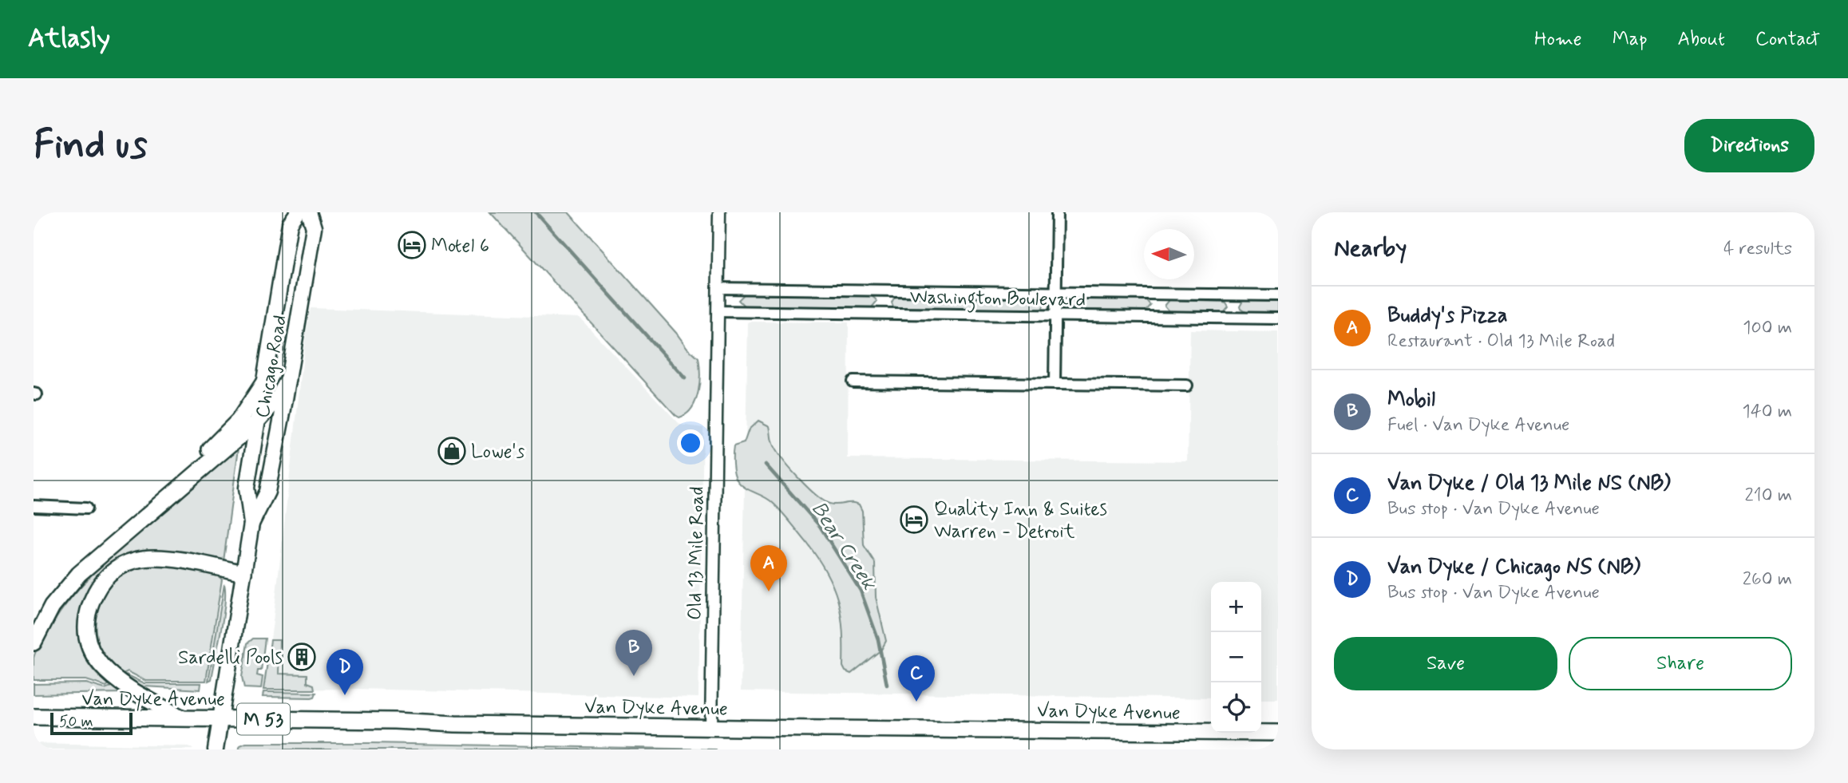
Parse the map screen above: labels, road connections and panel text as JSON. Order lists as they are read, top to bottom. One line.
{"streets":{"main road":["Chicago Road","Van Dyke Avenue","M 53"],"street":["Washington Boulevard","Old 13 Mile Road"]},"crossings":[["Washington Boulevard","Old 13 Mile Road"],["Chicago Road","Van Dyke Avenue"],["Old 13 Mile Road","Van Dyke Avenue"]],"water":["Bear Creek"],"places":{"hotel":["Motel 6","Quality Inn & Suites Warren - Detroit"],"shop":["Lowe's"],"building":["Sardelli Pools"]},"scale_bar":"50 m","north":"left","page":{"header":"Atlasly","nav":["Home","Map","About","Contact"],"buttons":["Directions",["Save","Share"]],"title":"Find us","heading":["Nearby","4 results"],"list":[{"mark":"A","name":"Buddy's Pizza","note":"Restaurant · Old 13 Mile Road","value":"100 m"},{"mark":"B","name":"Mobil","note":"Fuel · Van Dyke Avenue","value":"140 m"},{"mark":"C","name":"Van Dyke / Old 13 Mile NS (NB)","note":"Bus stop · Van Dyke Avenue","value":"210 m"},{"mark":"D","name":"Van Dyke / Chicago NS (NB)","note":"Bus stop · Van Dyke Avenue","value":"260 m"}],"pins":["A","B","D","C"],"map_buttons":["+","−"],"scale":"50 m"}}
